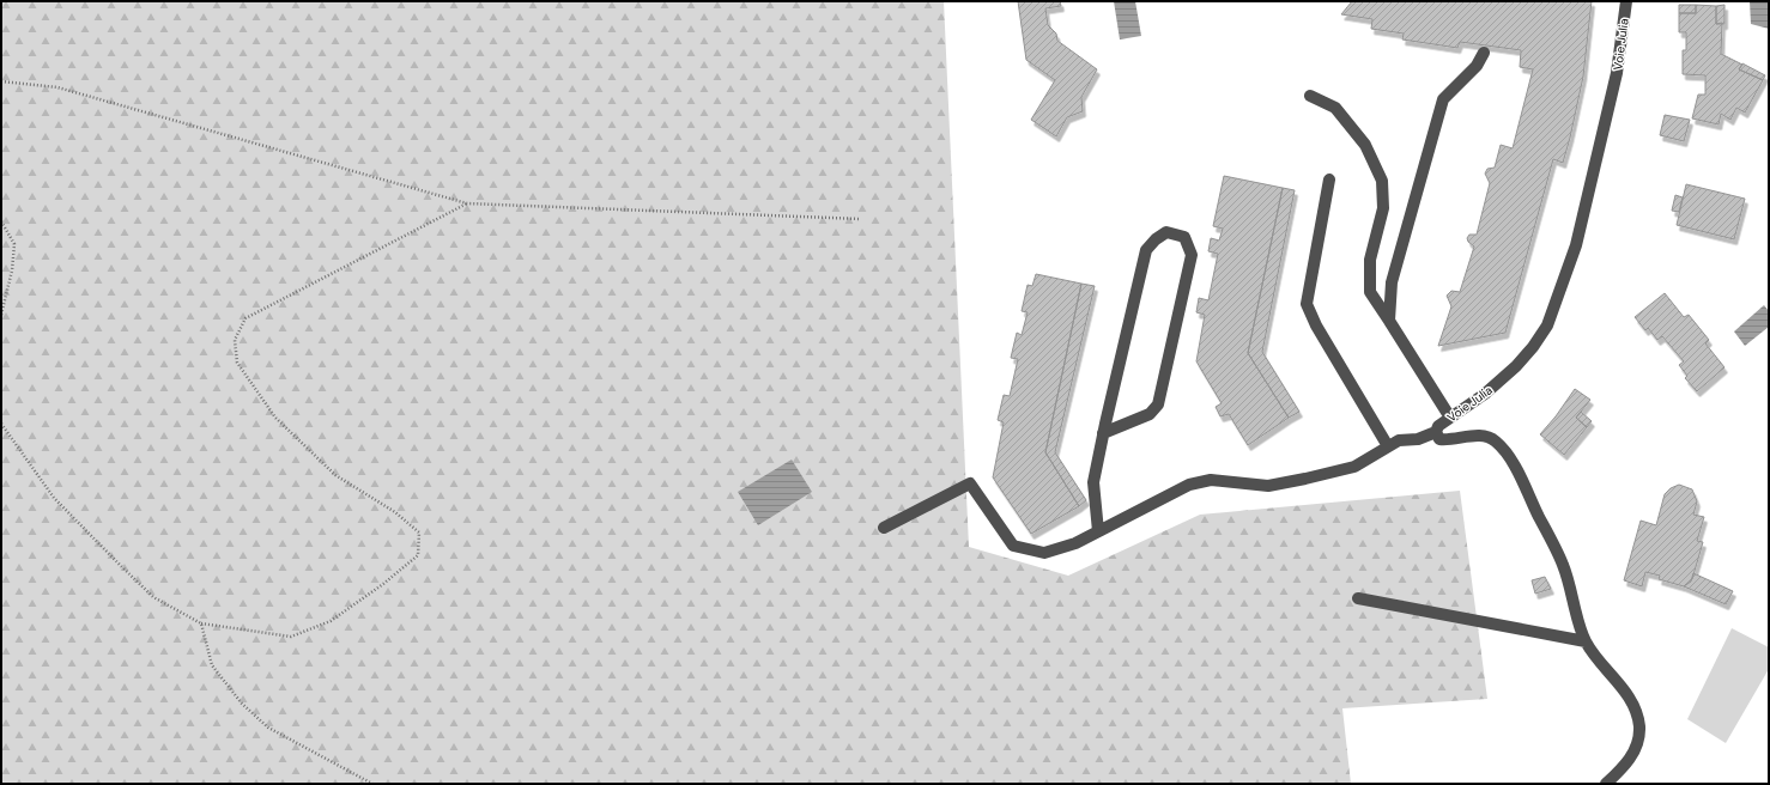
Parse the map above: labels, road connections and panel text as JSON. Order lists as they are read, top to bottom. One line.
{"streets":{"street":["Voie Julia"]}}
